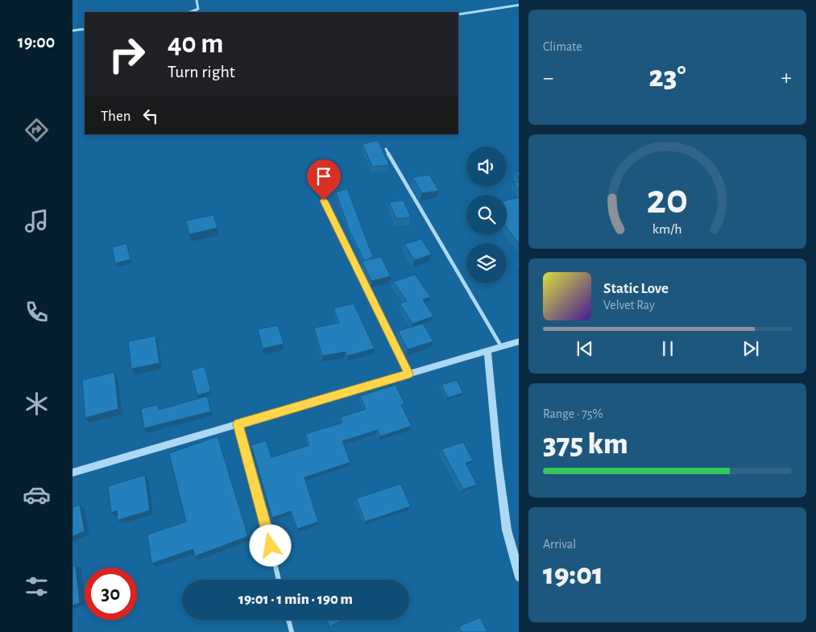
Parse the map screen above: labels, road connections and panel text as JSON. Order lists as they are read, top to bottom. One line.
{"page":{"tabs":"19:00","tile":["Climate",["Range · 75%","375 km"],["Arrival","19:01"]],"turn":["40 m","Turn right"],"heat":["−","23°","+"],"then":"Then","song":["Static Love","Velvet Ray"],"limit":"30","trip":"19:01 · 1 min · 190 m","gauge":["20","km/h"]}}
